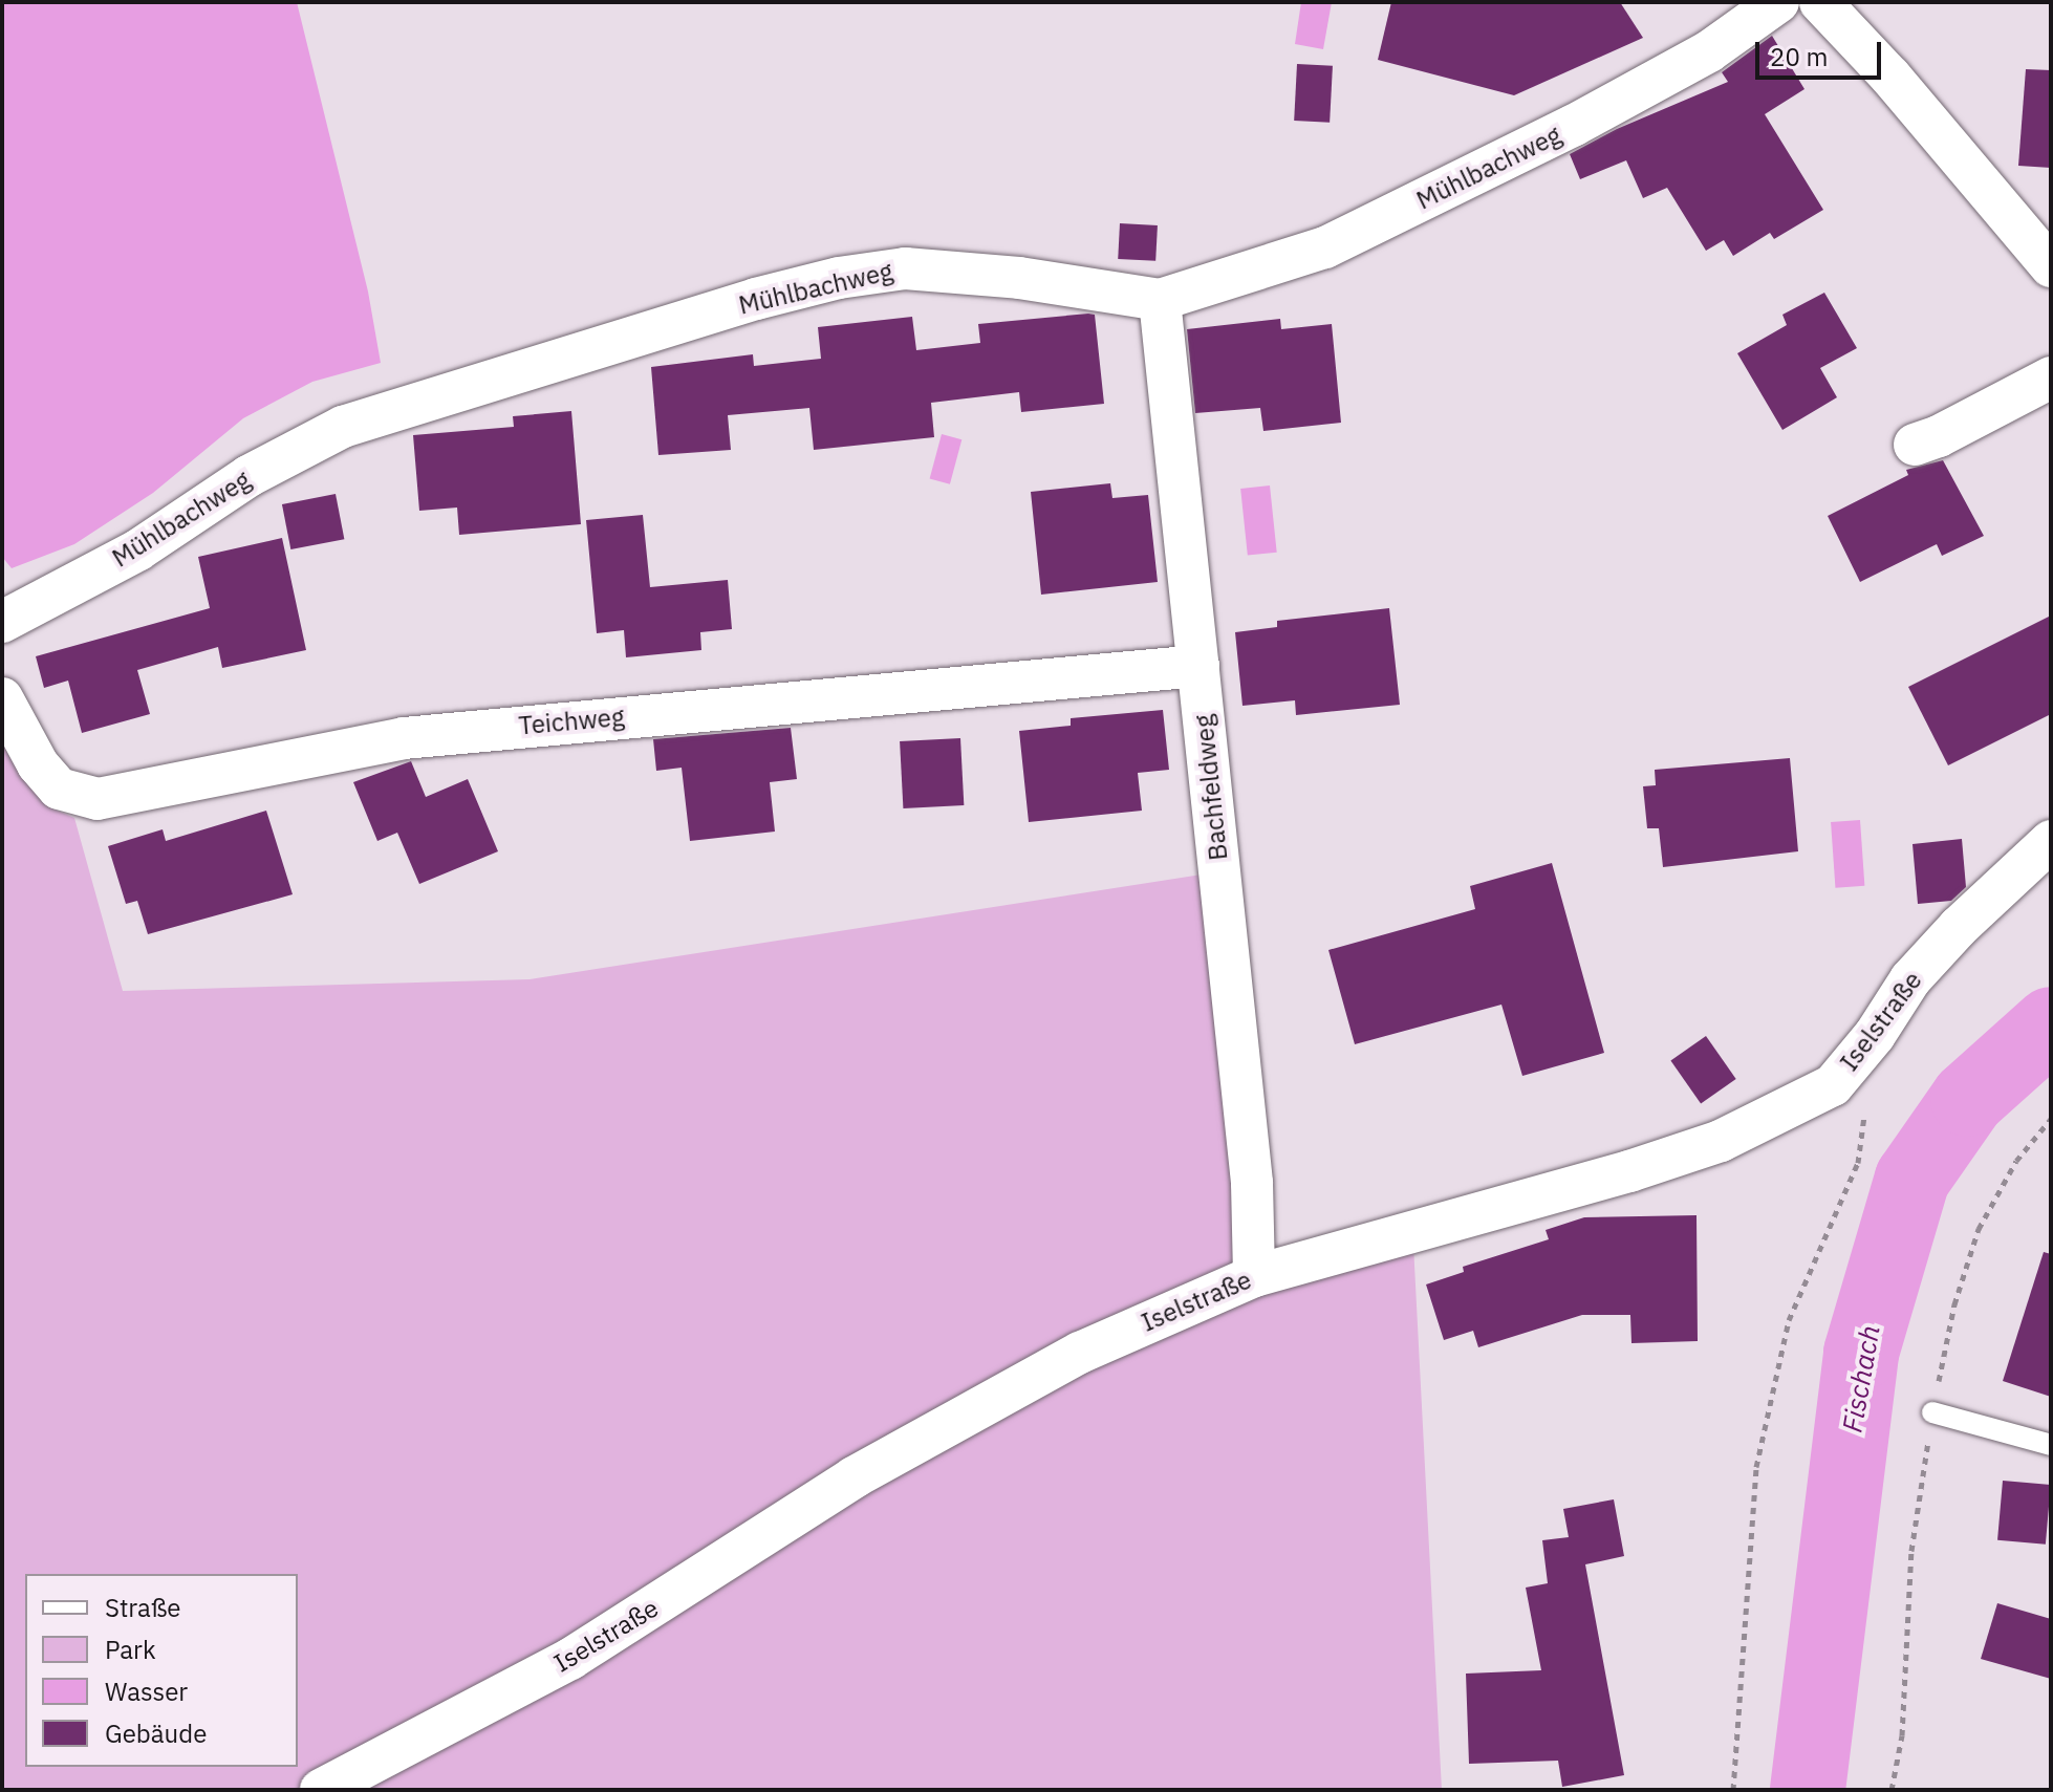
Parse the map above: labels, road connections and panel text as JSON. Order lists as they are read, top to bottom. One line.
{"streets":{"street":["Mühlbachweg","Teichweg","Bachfeldweg","Iselstraße"]},"crossings":[["Mühlbachweg","Bachfeldweg"],["Teichweg","Bachfeldweg"],["Bachfeldweg","Iselstraße"]],"water":["Fischach"],"legend":["Straße","Park","Wasser","Gebäude"],"scale_bar":"20 m"}
